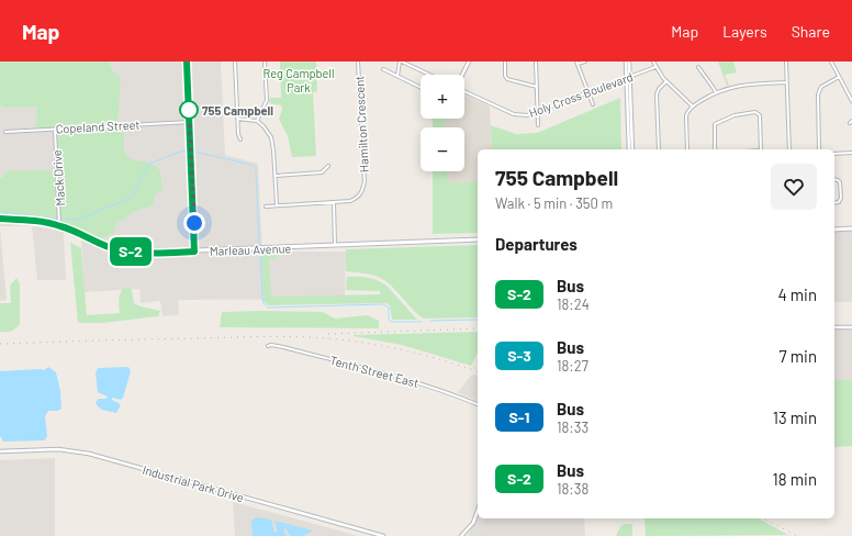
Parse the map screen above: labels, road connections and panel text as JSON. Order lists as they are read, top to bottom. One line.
{"streets":{"main road":["Marleau Avenue"],"street":["Holy Cross Boulevard","Hamilton Crescent","Copeland Street","Mack Drive","Tenth Street East","Industrial Park Drive"]},"crossings":[["Copeland Street","Mack Drive"],["Mack Drive","Marleau Avenue"]],"parks":["Reg Campbell Park"],"places":["755 Campbell"],"lines":["bus line S-2"],"page":{"header":"Map","nav":["Map","Layers","Share"],"on_map":"S-2","map_buttons":["+","−"],"heading":[["755 Campbell","Walk · 5 min · 350 m"],"Departures"],"list":[{"mark":"S-2","name":"Bus","note":"18:24","value":"4 min"},{"mark":"S-3","name":"Bus","note":"18:27","value":"7 min"},{"mark":"S-1","name":"Bus","note":"18:33","value":"13 min"},{"mark":"S-2","name":"Bus","note":"18:38","value":"18 min"}]}}
